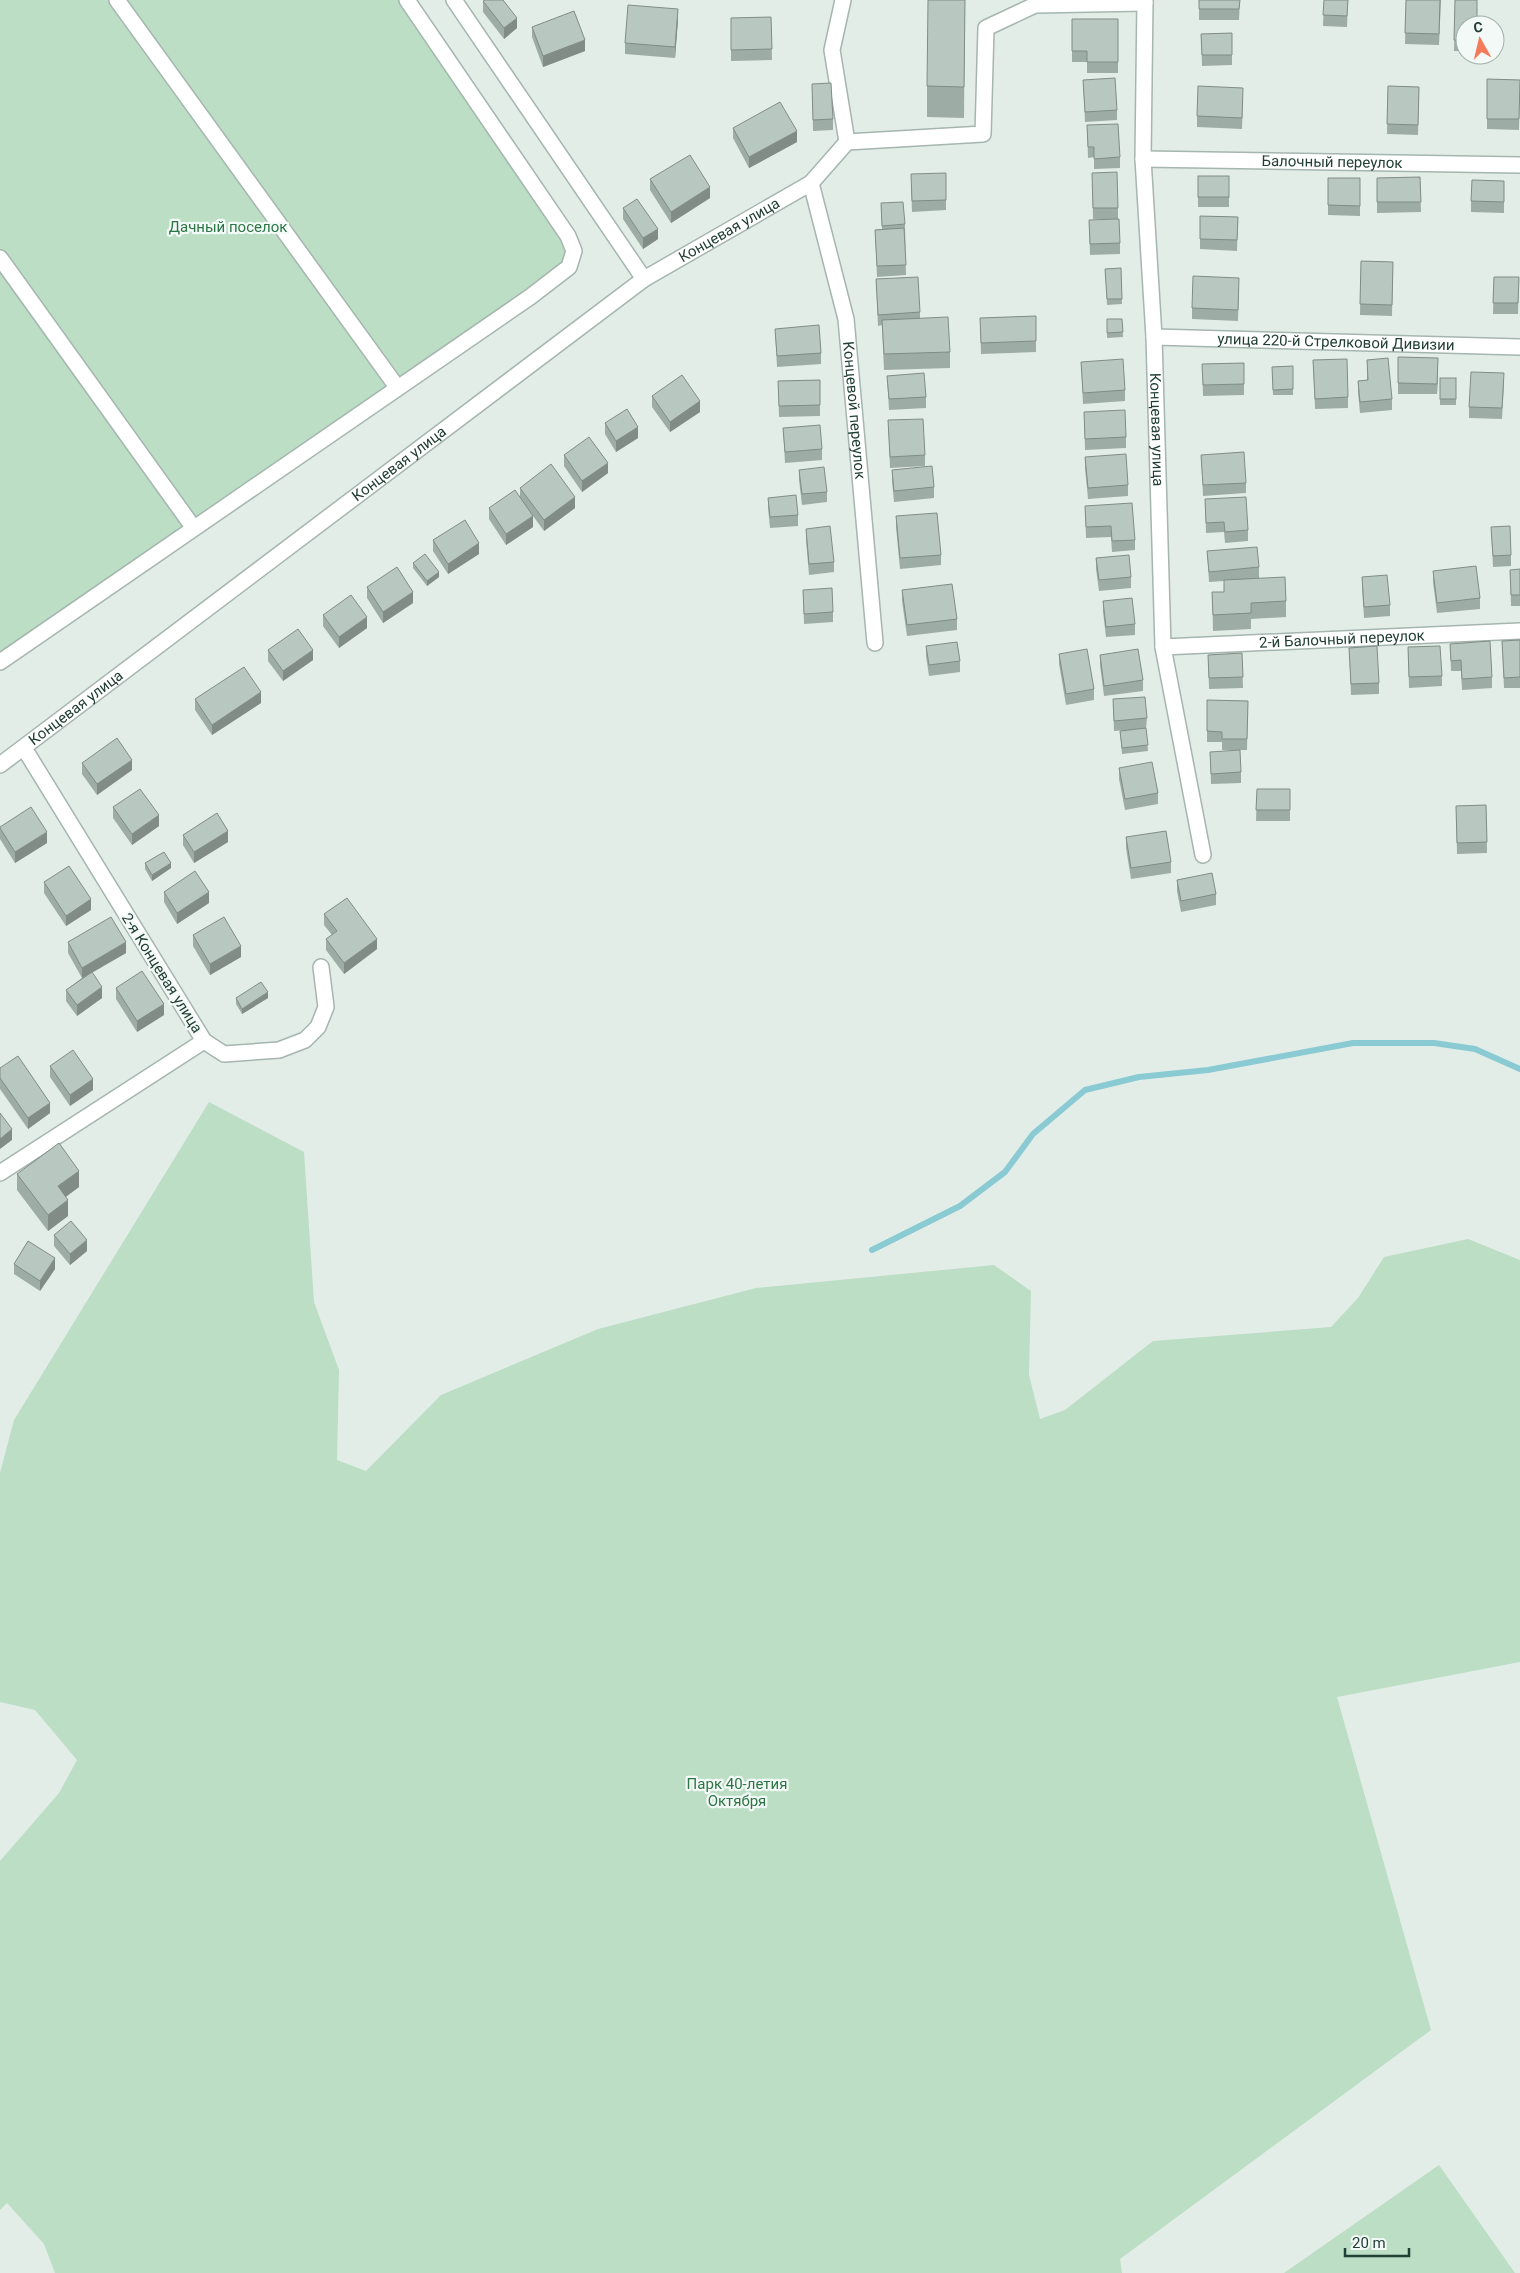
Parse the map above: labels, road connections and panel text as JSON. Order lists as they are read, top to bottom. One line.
{"streets":{"street":["Балочный переулок","Концевая улица","улица 220-й Стрелковой Дивизии","Концевой переулок","2-й Балочный переулок","2-я Концевая улица"]},"crossings":[["Балочный переулок","Концевая улица"],["Концевая улица","улица 220-й Стрелковой Дивизии"],["Концевая улица","Концевой переулок"],["Концевая улица","2-й Балочный переулок"],["Концевая улица","2-я Концевая улица"]],"parks":["Дачный поселок","Парк 40-летия Октября"],"scale_bar":"20 m","north":"top"}
